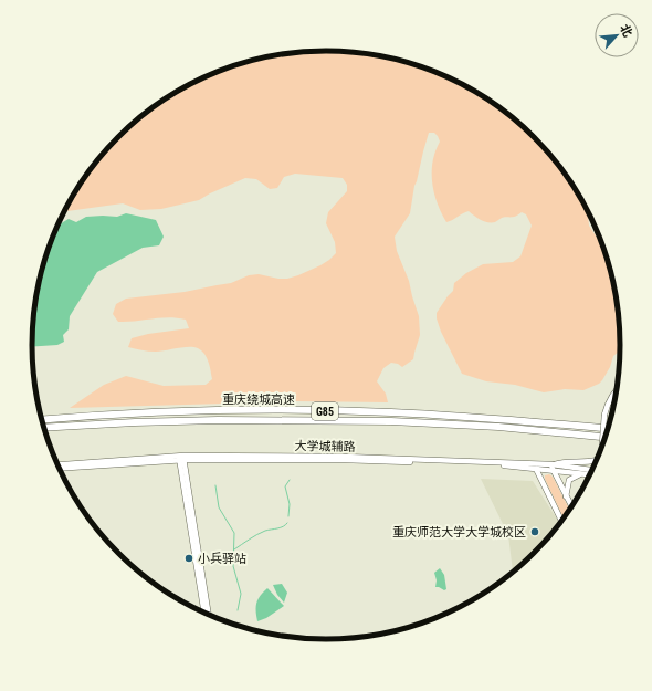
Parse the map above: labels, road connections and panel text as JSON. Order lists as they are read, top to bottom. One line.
{"streets":{"highway":["重庆绕城高速","G85"],"street":["大学城辅路"]},"places":["重庆师范大学大学城校区","小兵驿站"],"north":"top right"}
